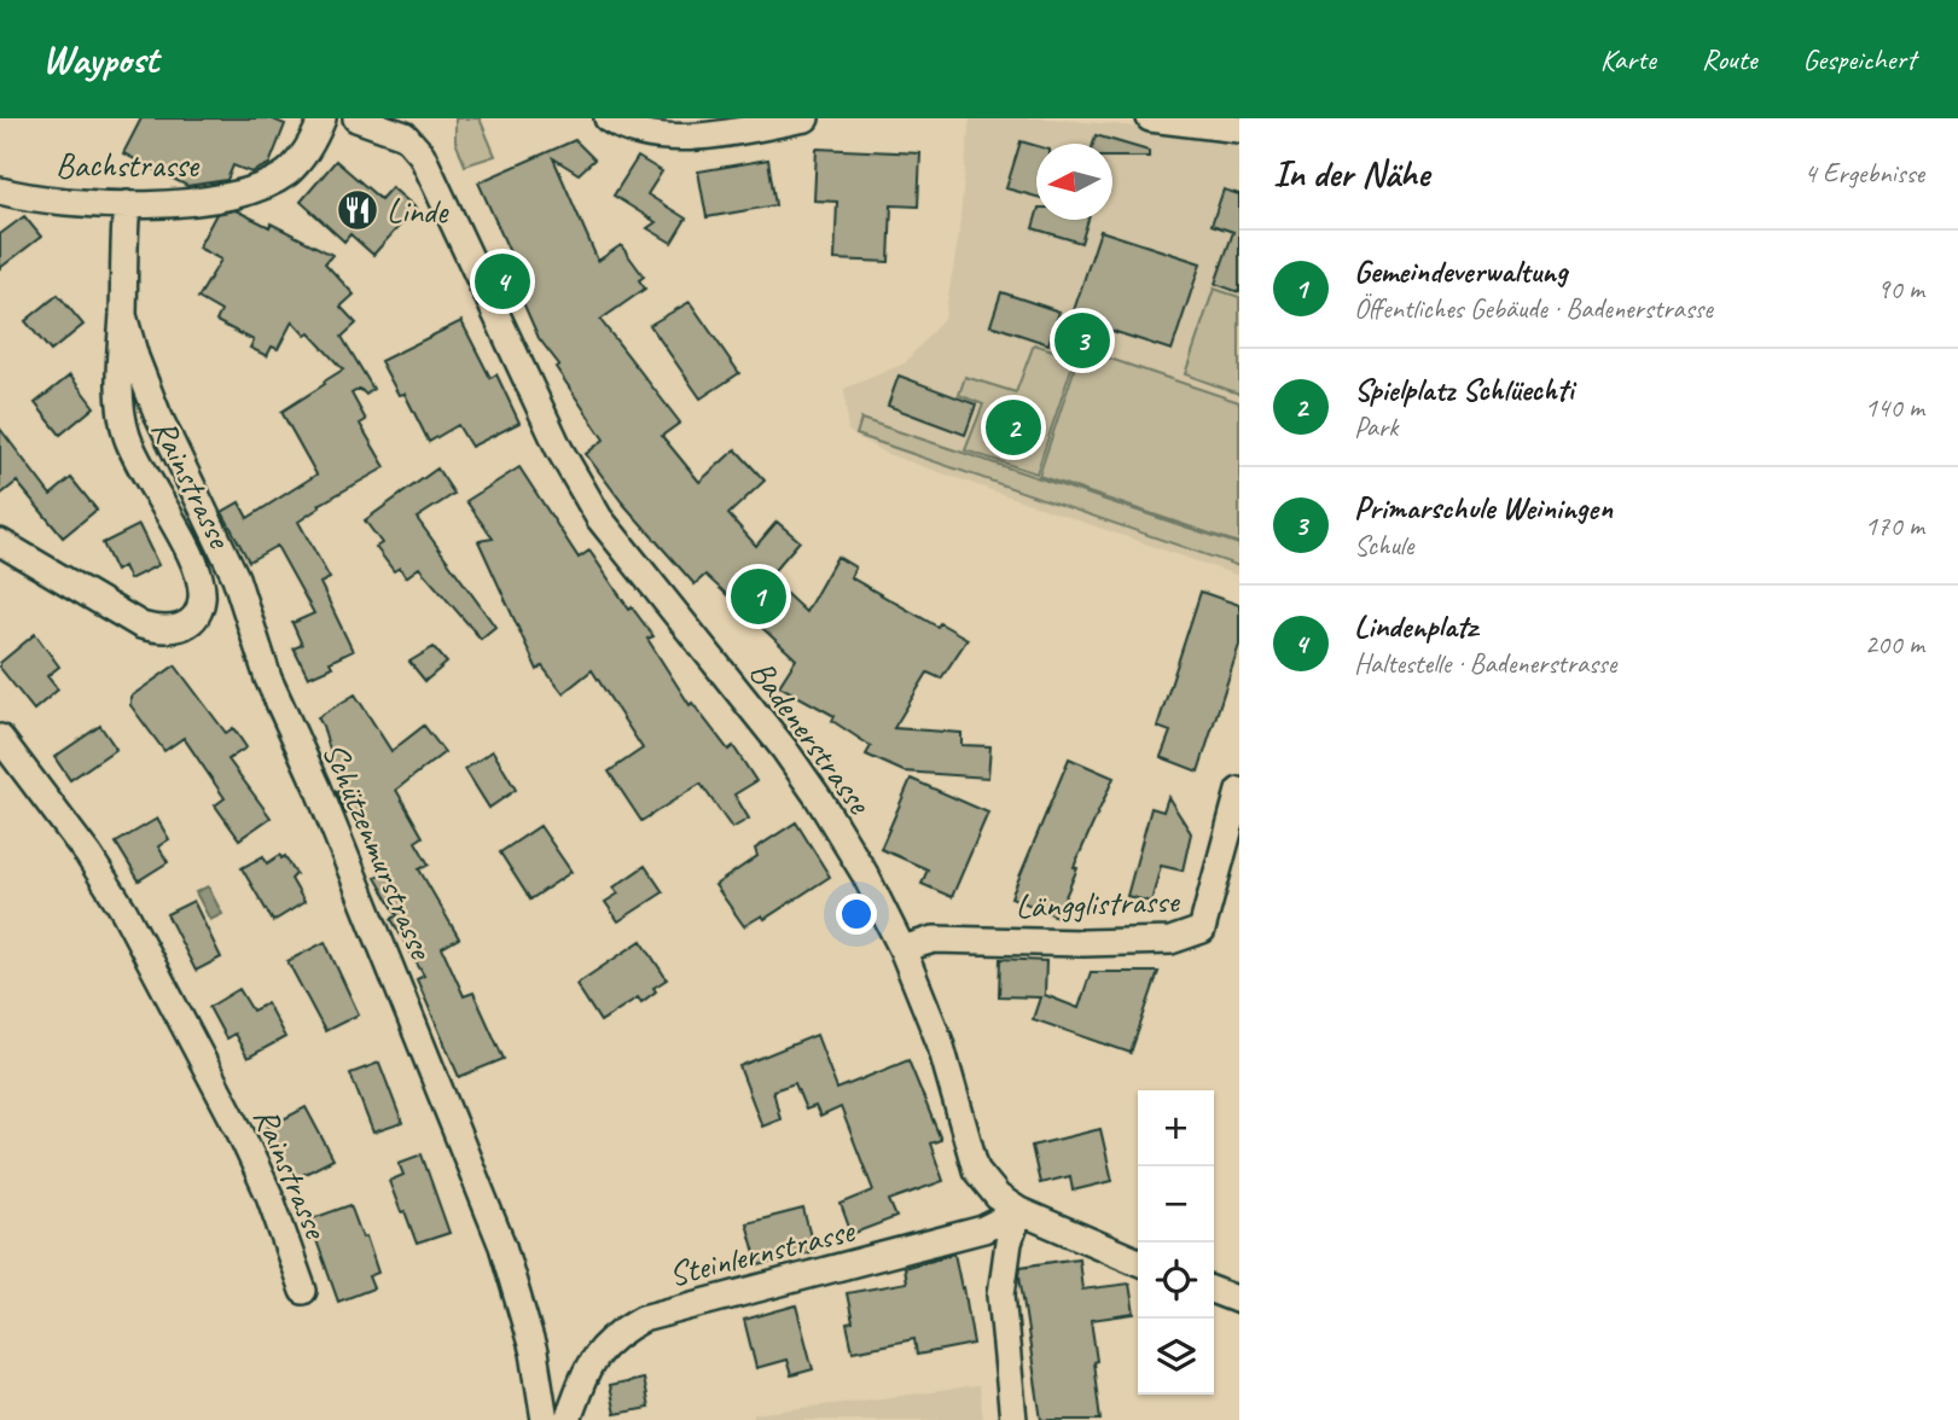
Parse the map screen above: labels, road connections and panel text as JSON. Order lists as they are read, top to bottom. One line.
{"streets":{"street":["Bachstrasse","Rainstrasse","Badenerstrasse","Schützenmurstrasse","Längglistrasse","Steinlernstrasse"]},"crossings":[["Bachstrasse","Rainstrasse"],["Rainstrasse","Schützenmurstrasse"],["Badenerstrasse","Längglistrasse"],["Badenerstrasse","Steinlernstrasse"]],"places":{"restaurant":["Linde"]},"north":"left","page":{"header":"Waypost","nav":["Karte","Route","Gespeichert"],"heading":["In der Nähe","4 Ergebnisse"],"list":[{"mark":"1","name":"Gemeindeverwaltung","note":"Öffentliches Gebäude · Badenerstrasse","value":"90 m"},{"mark":"2","name":"Spielplatz Schlüechti","note":"Park","value":"140 m"},{"mark":"3","name":"Primarschule Weiningen","note":"Schule","value":"170 m"},{"mark":"4","name":"Lindenplatz","note":"Haltestelle · Badenerstrasse","value":"200 m"}],"pins":["4","3","2","1"],"map_buttons":["+","−"]}}
